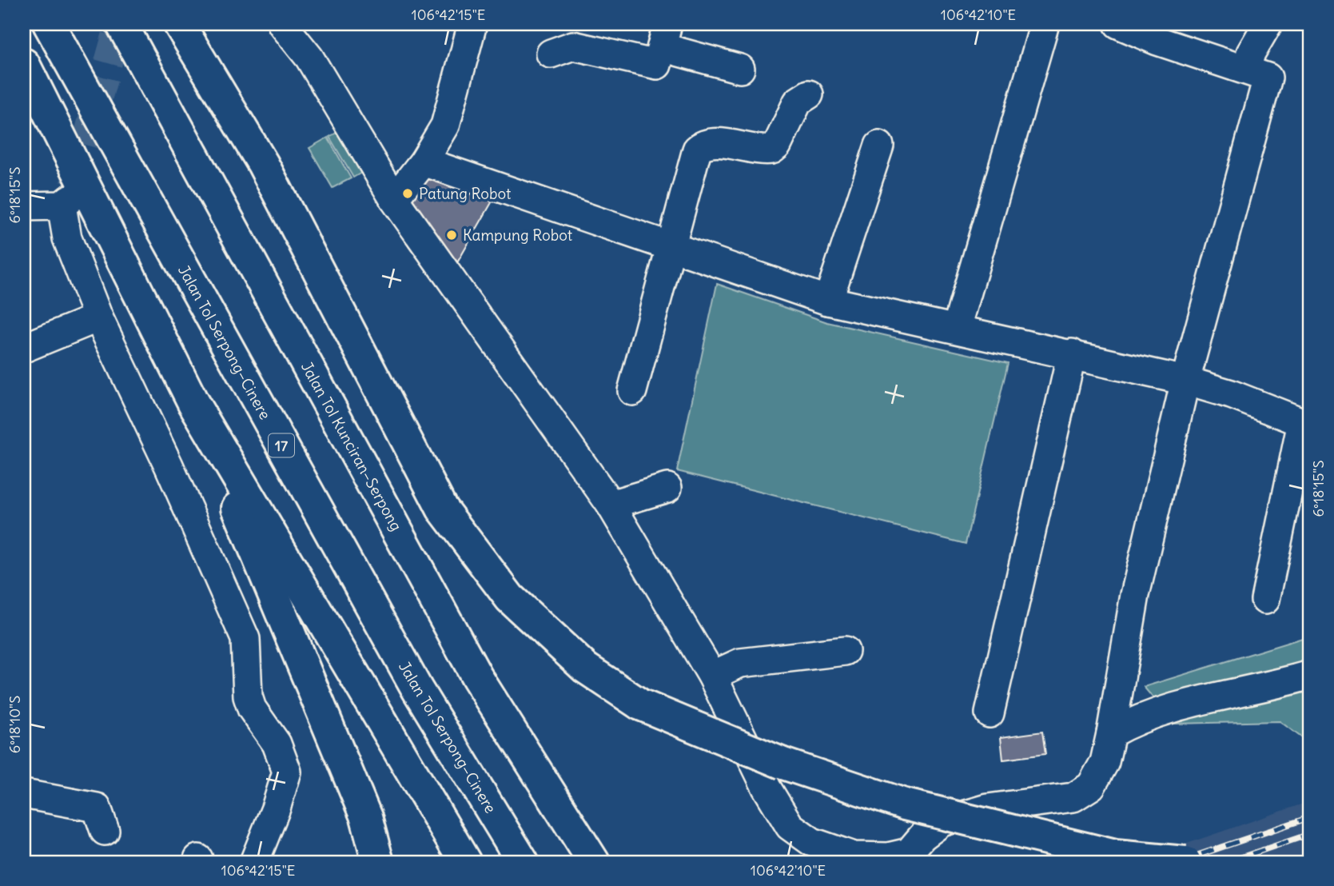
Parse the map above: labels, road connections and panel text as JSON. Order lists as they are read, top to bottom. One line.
{"streets":{"highway":["Jalan Tol Serpong–Cinere","17","Jalan Tol Kunciran–Serpong"]},"places":["Patung Robot","Kampung Robot"],"coordinates":["106°42'15\"E","106°42'10\"E","6°18'15\"S","6°18'10\"S"]}
